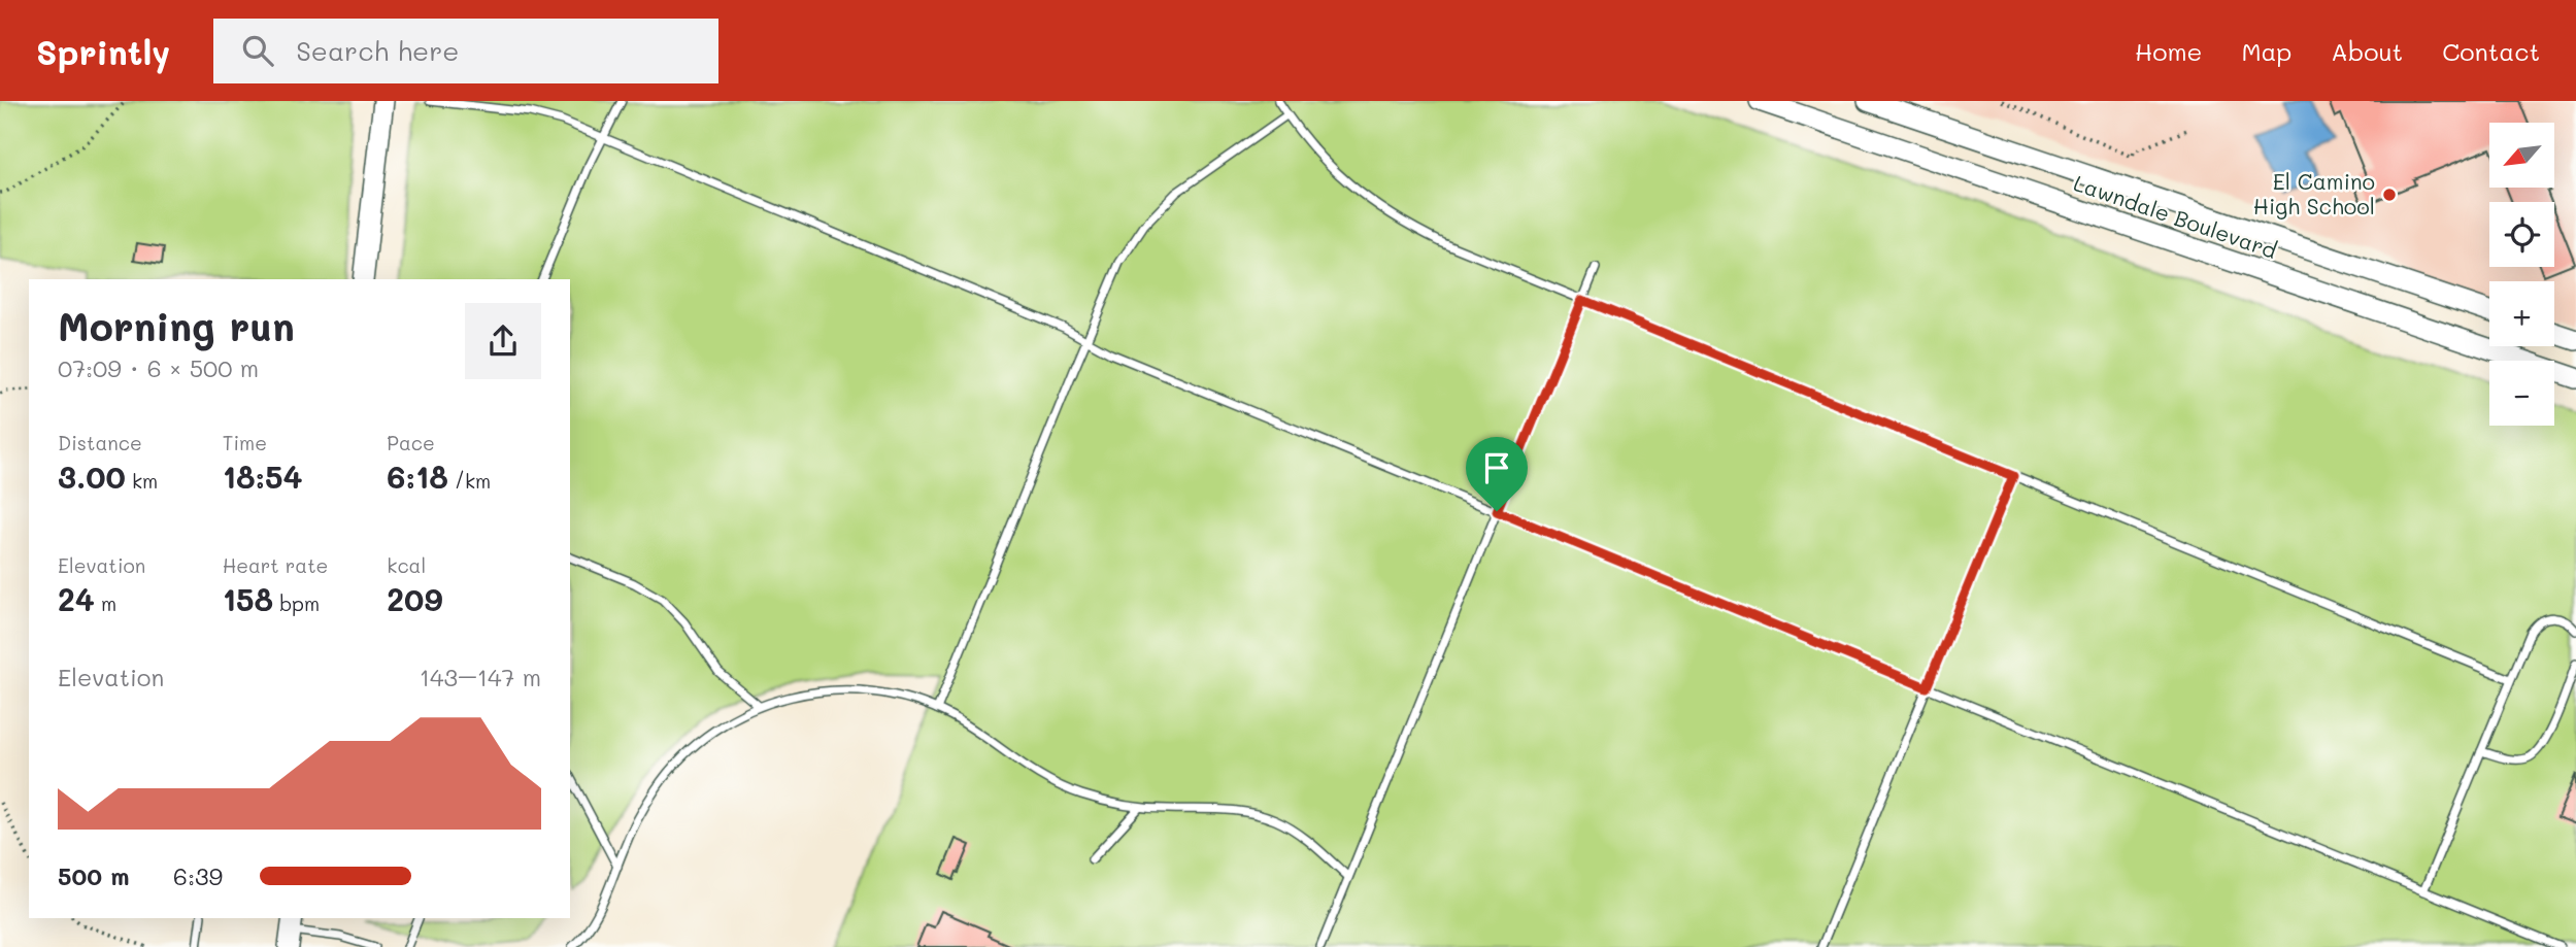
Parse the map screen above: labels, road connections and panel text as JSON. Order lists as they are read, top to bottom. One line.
{"streets":{"street":["Lawndale Boulevard"]},"places":["El Camino High School"],"north":"bottom left","page":{"header":"Sprintly","search":"Search here","nav":["Home","Map","About","Contact"],"map_buttons":["+","−"],"heading":["Morning run","07:09 · 6 × 500 m"],"stats":[["Distance","3.00 km"],["Time","18:54"],["Pace","6:18 /km"],["Elevation","24 m"],["Heart rate","158 bpm"],["kcal","209"]],"chart":["Elevation","143–147 m"],"list":[{"name":"500 m","note":"6:39"}]}}
